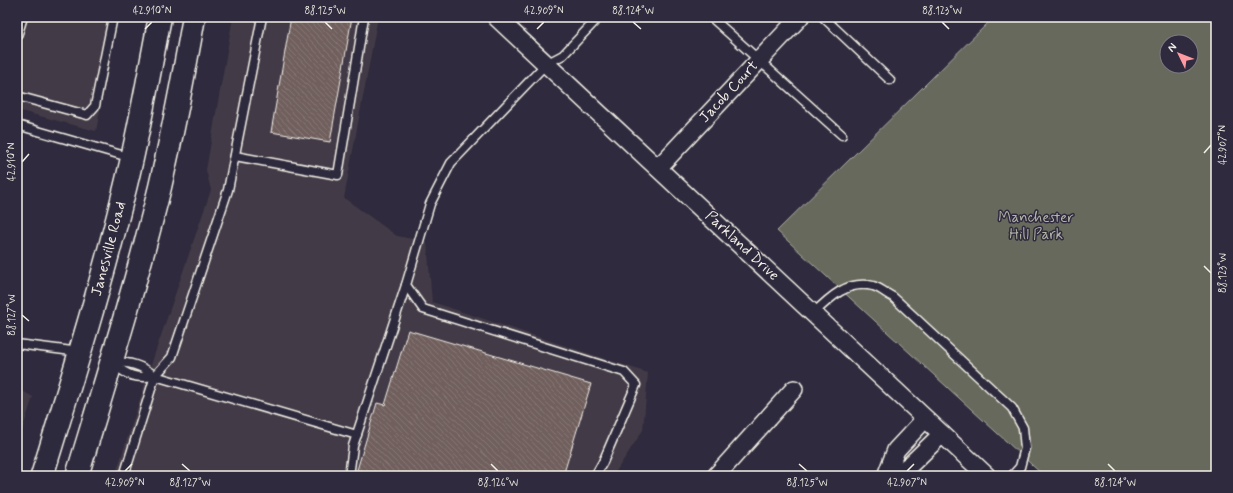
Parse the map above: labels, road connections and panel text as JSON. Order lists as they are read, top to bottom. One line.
{"streets":{"main road":["Janesville Road"],"street":["Jacob Court","Parkland Drive"]},"crossings":[["Jacob Court","Parkland Drive"]],"parks":["Manchester Hill Park"],"north":"top left","coordinates":["42.910°N","88.125°W","42.909°N","88.124°W","88.123°W","42.907°N","88.127°W","88.126°W"]}
